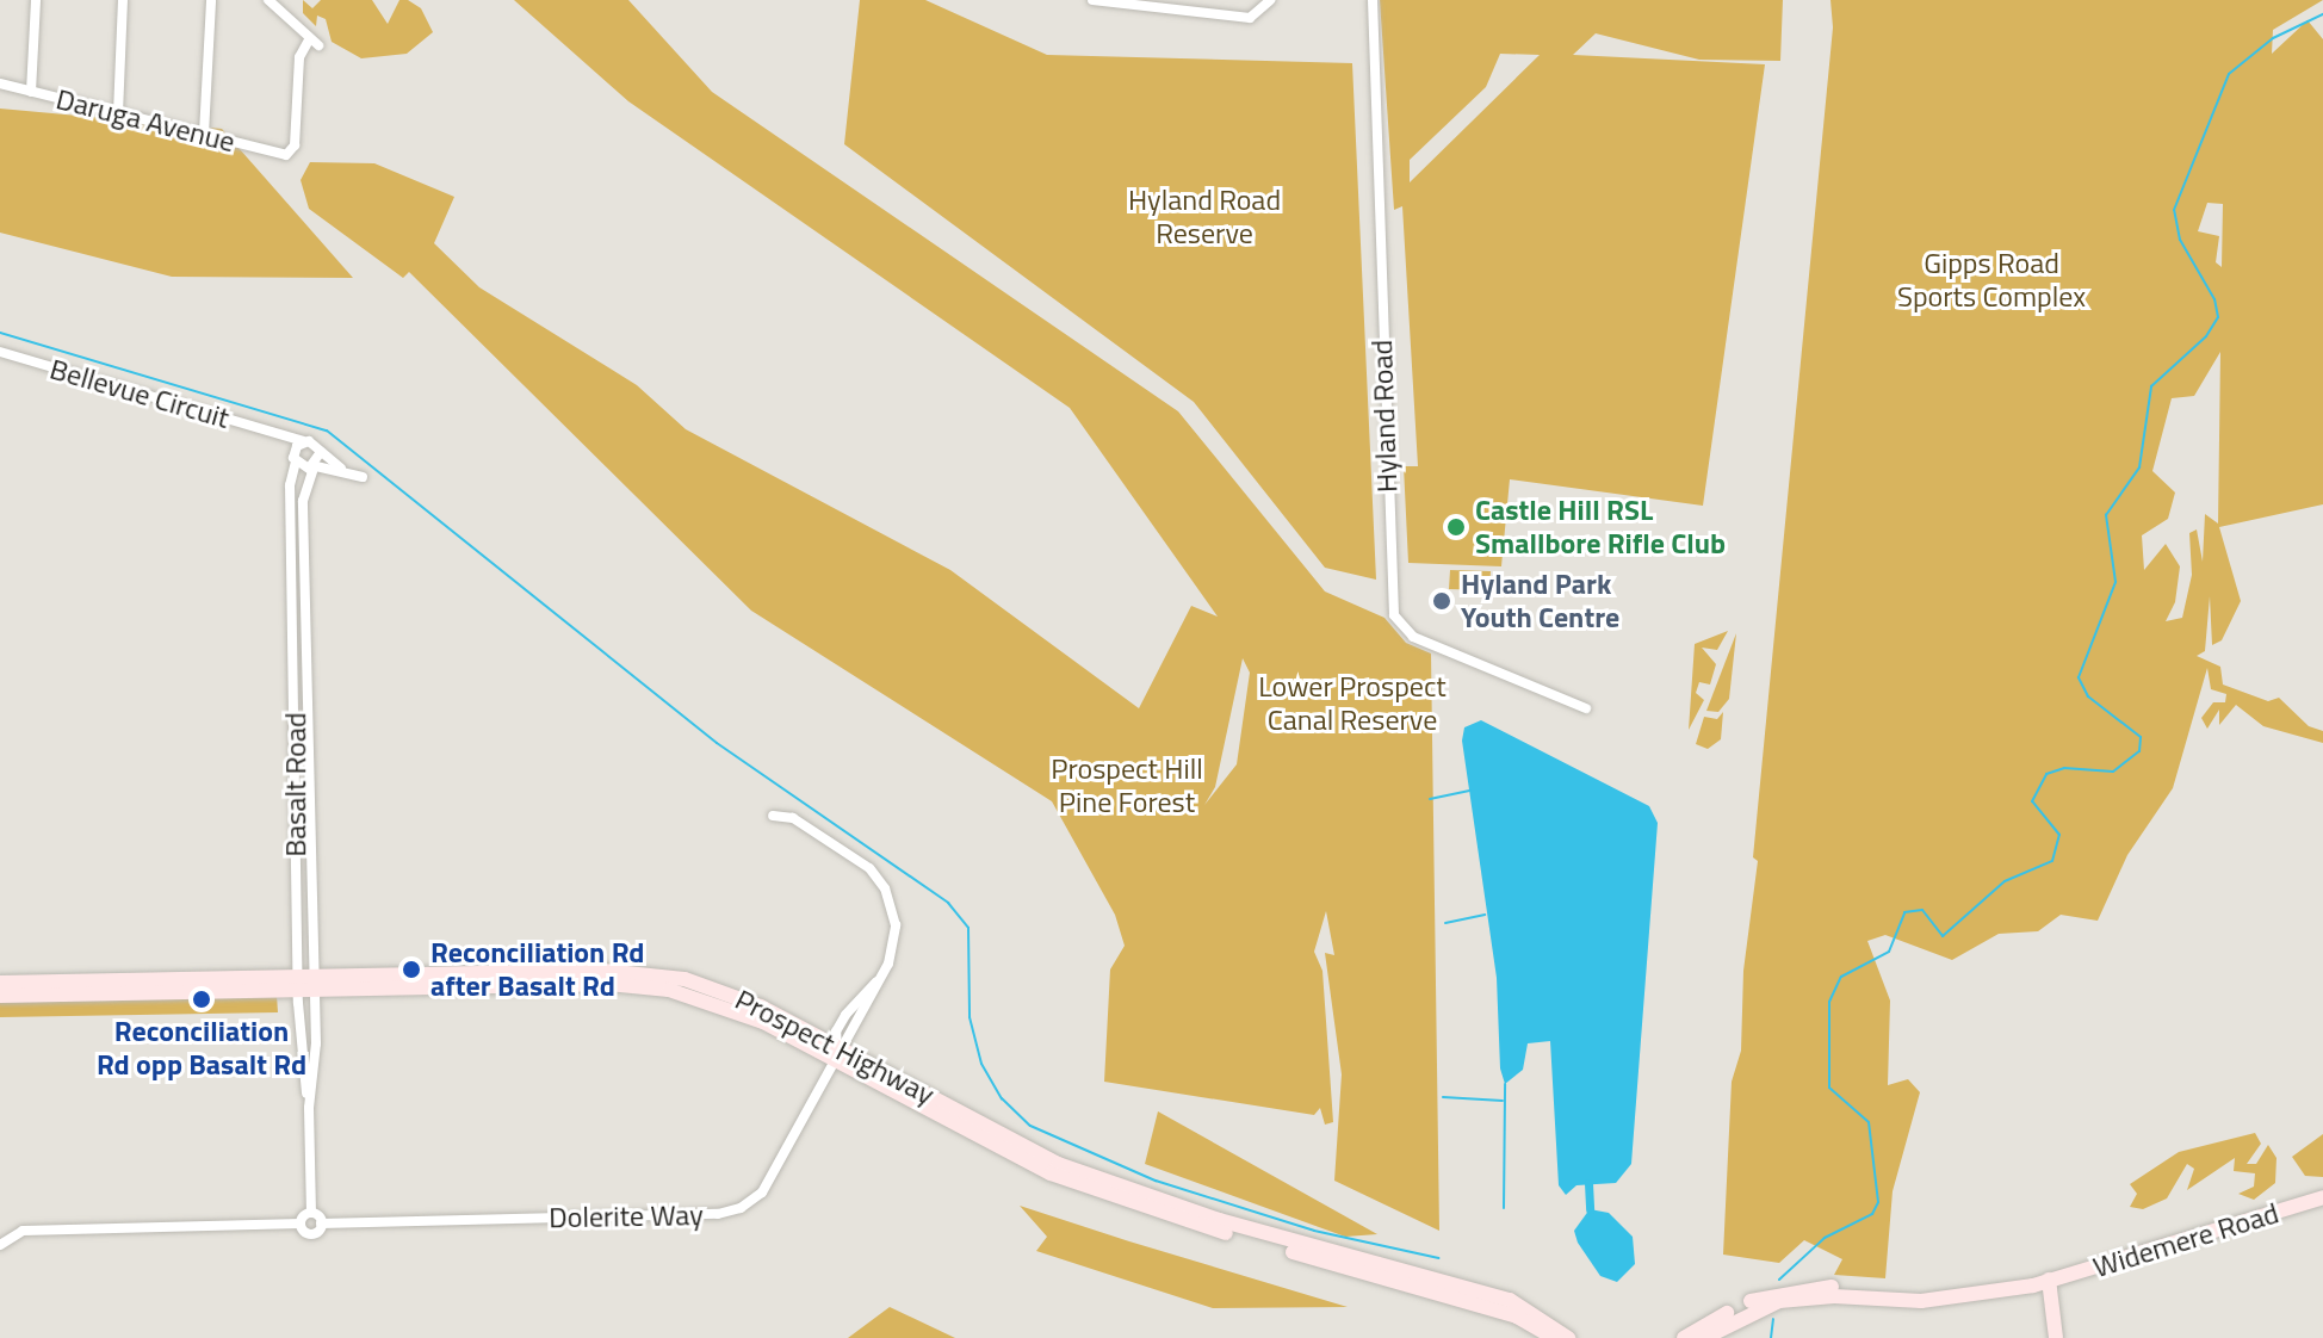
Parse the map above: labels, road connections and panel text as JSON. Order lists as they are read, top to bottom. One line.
{"streets":{"main road":["Prospect Highway","Widemere Road"],"street":["Daruga Avenue","Bellevue Circuit","Hyland Road","Basalt Road","Dolerite Way"]},"crossings":[["Basalt Road","Prospect Highway"],["Prospect Highway","Dolerite Way"]],"parks":["Hyland Road Reserve","Gipps Road Sports Complex","Lower Prospect Canal Reserve","Prospect Hill Pine Forest"],"places":["Castle Hill RSL Smallbore Rifle Club","Hyland Park Youth Centre","Reconciliation Rd after Basalt Rd","Reconciliation Rd opp Basalt Rd"]}
